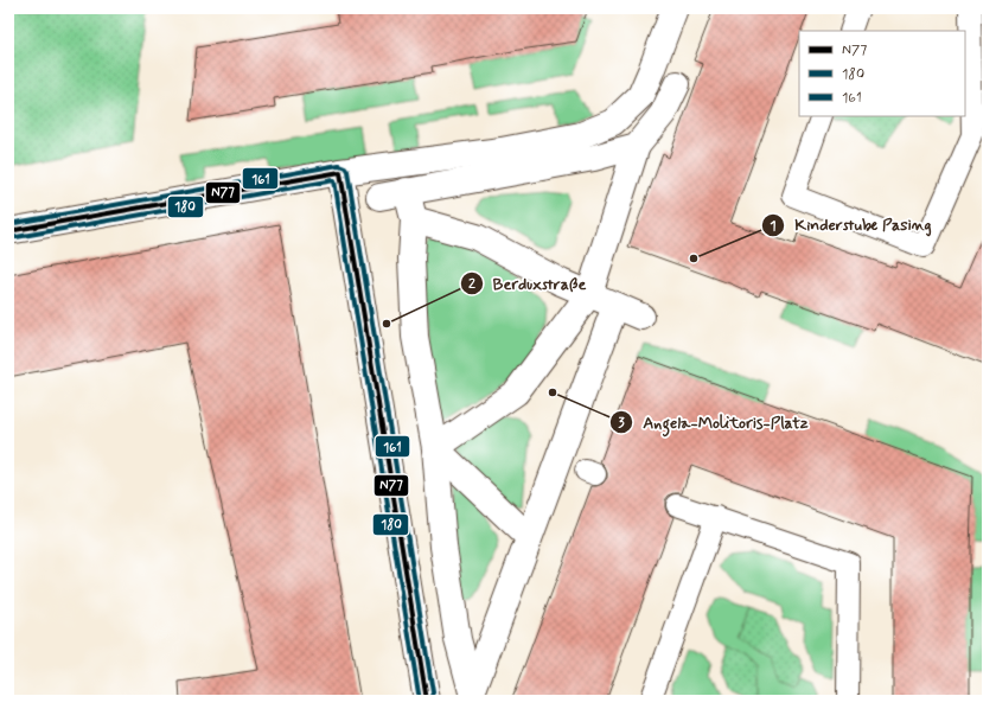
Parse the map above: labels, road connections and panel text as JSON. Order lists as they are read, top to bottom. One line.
{"places":["Kinderstube Pasing","Berduxstraße","Angela-Molitoris-Platz"],"lines":["transit line 161","transit line N77","transit line 180"],"legend":["N77","180","161"]}
